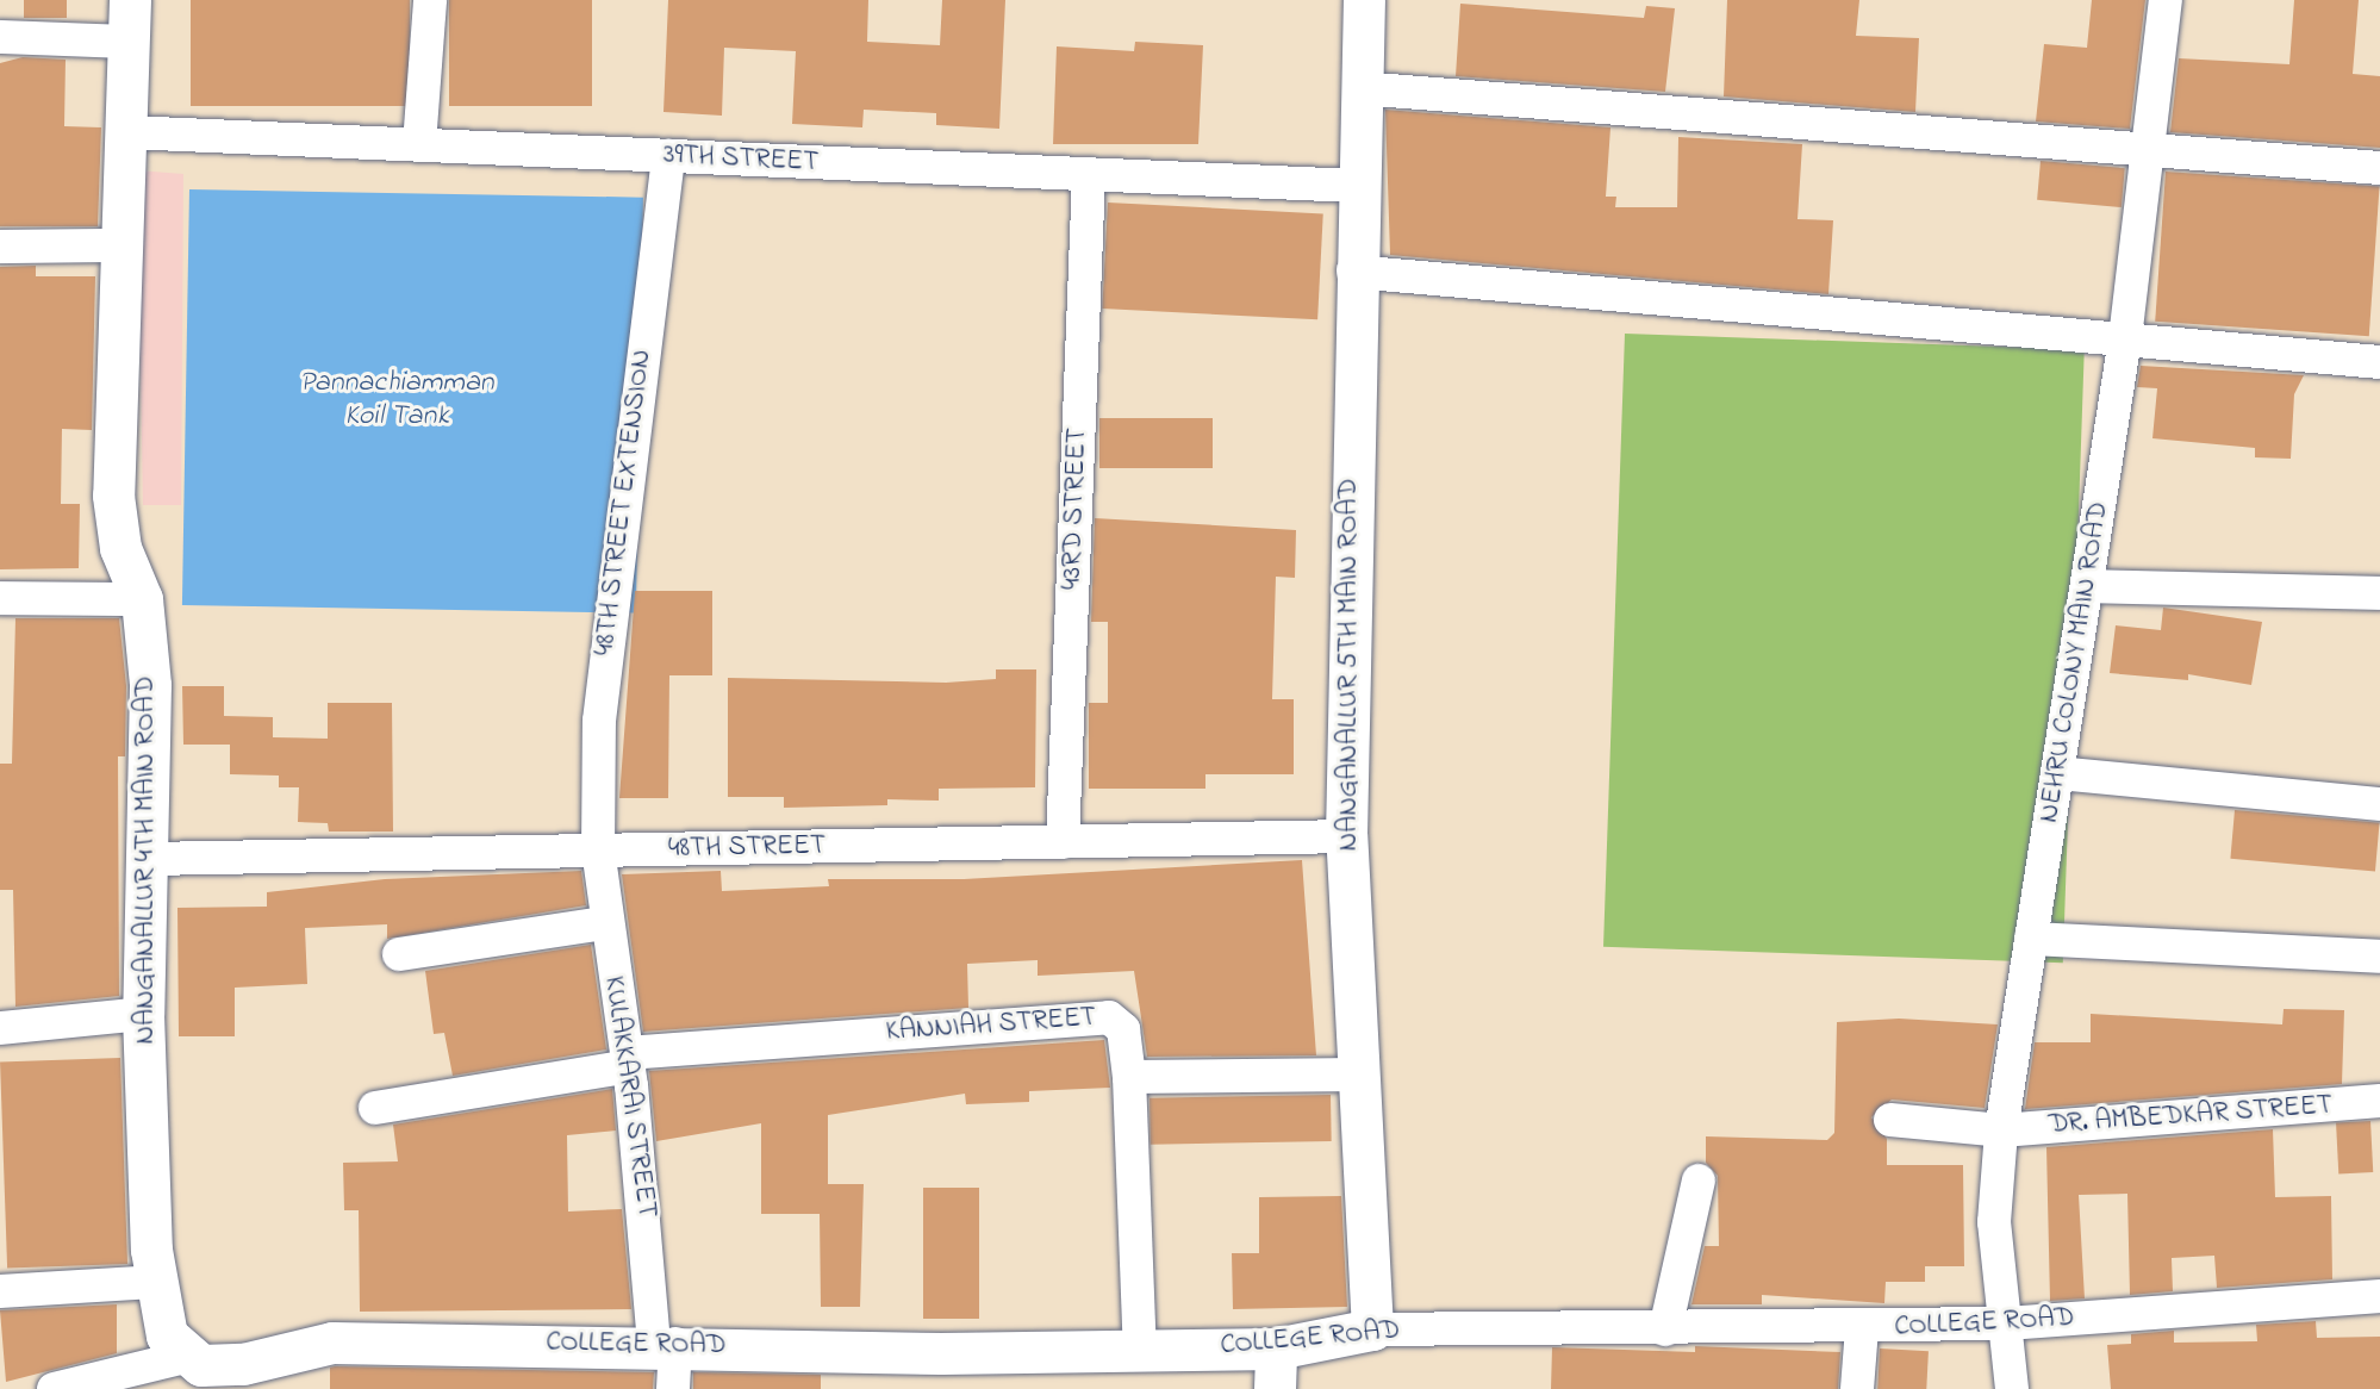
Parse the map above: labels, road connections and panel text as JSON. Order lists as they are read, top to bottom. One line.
{"streets":{"street":["39TH STREET","48TH STREET EXTENSION","43RD STREET","NEHRU COLONY MAIN ROAD","NANGANALLUR 5TH MAIN ROAD","48TH STREET","NANGANALLUR 4TH MAIN ROAD","KANNIAH STREET","KULAKKARAI STREET","DR. AMBEDKAR STREET","COLLEGE ROAD"]},"crossings":[["39TH STREET","48TH STREET EXTENSION"],["39TH STREET","43RD STREET"],["39TH STREET","NANGANALLUR 5TH MAIN ROAD"],["39TH STREET","NANGANALLUR 4TH MAIN ROAD"],["48TH STREET EXTENSION","48TH STREET"],["48TH STREET EXTENSION","KULAKKARAI STREET"],["43RD STREET","48TH STREET"],["NEHRU COLONY MAIN ROAD","DR. AMBEDKAR STREET"],["NEHRU COLONY MAIN ROAD","COLLEGE ROAD"],["NANGANALLUR 5TH MAIN ROAD","48TH STREET"],["NANGANALLUR 5TH MAIN ROAD","COLLEGE ROAD"],["48TH STREET","NANGANALLUR 4TH MAIN ROAD"],["48TH STREET","KULAKKARAI STREET"],["KANNIAH STREET","KULAKKARAI STREET"],["KANNIAH STREET","COLLEGE ROAD"],["KULAKKARAI STREET","COLLEGE ROAD"]],"water":["Pannachiamman Koil Tank"]}
